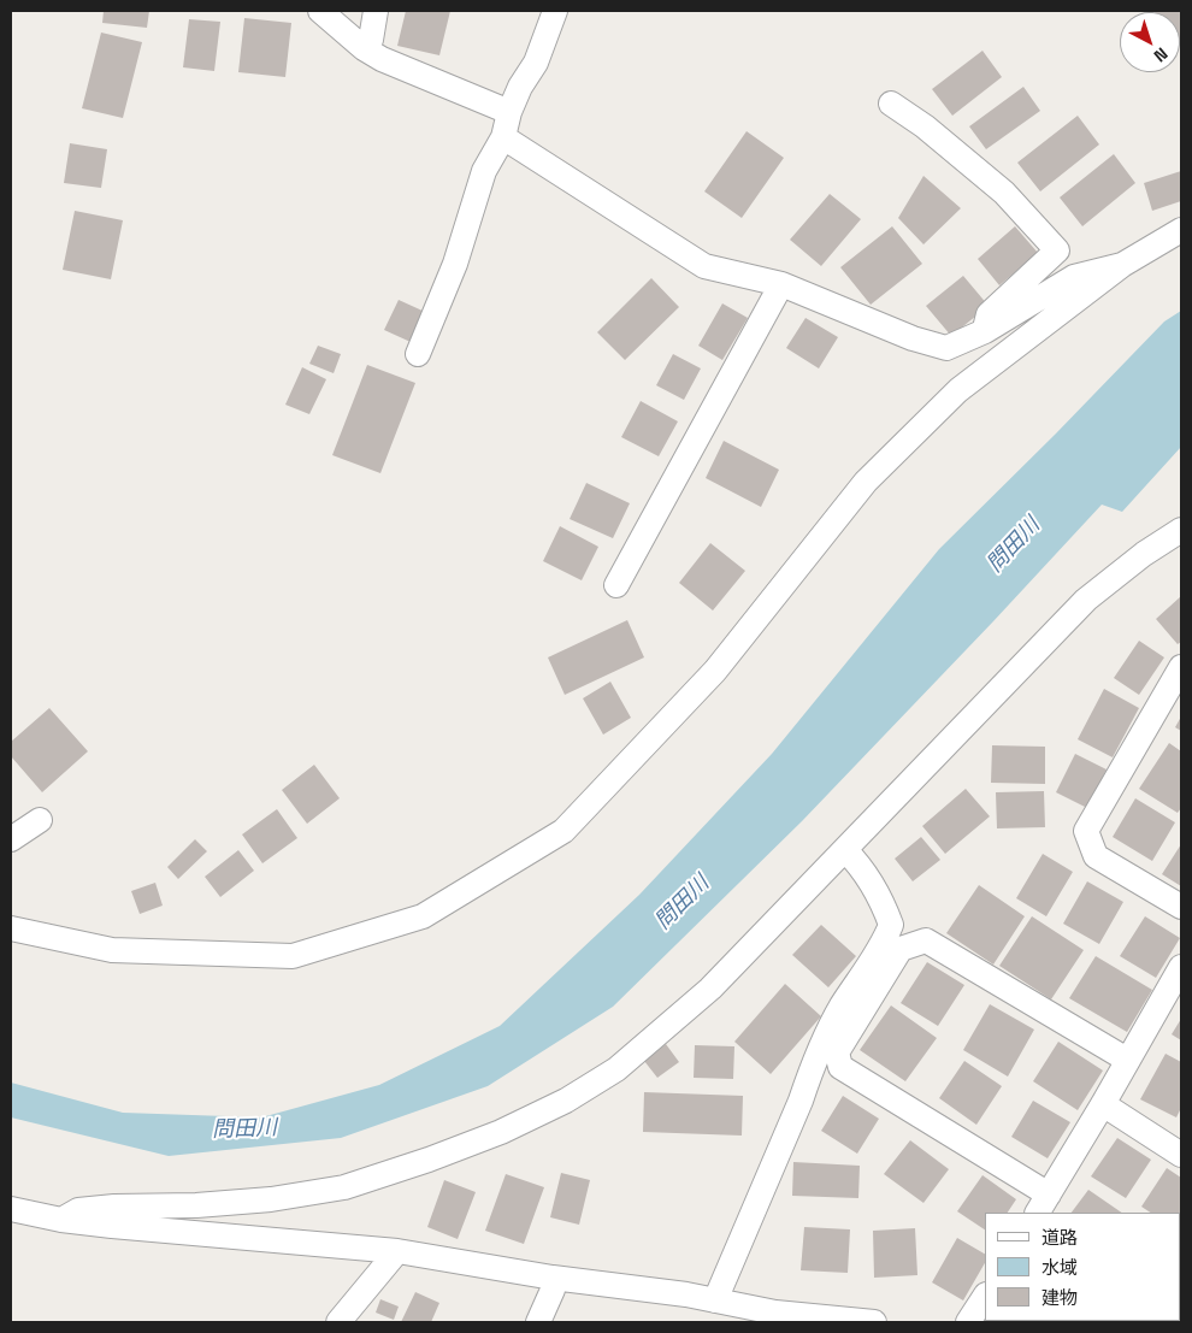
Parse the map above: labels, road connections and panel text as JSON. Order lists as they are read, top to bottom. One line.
{"water":["問田川"],"legend":["道路","水域","建物"],"north":"bottom right"}
